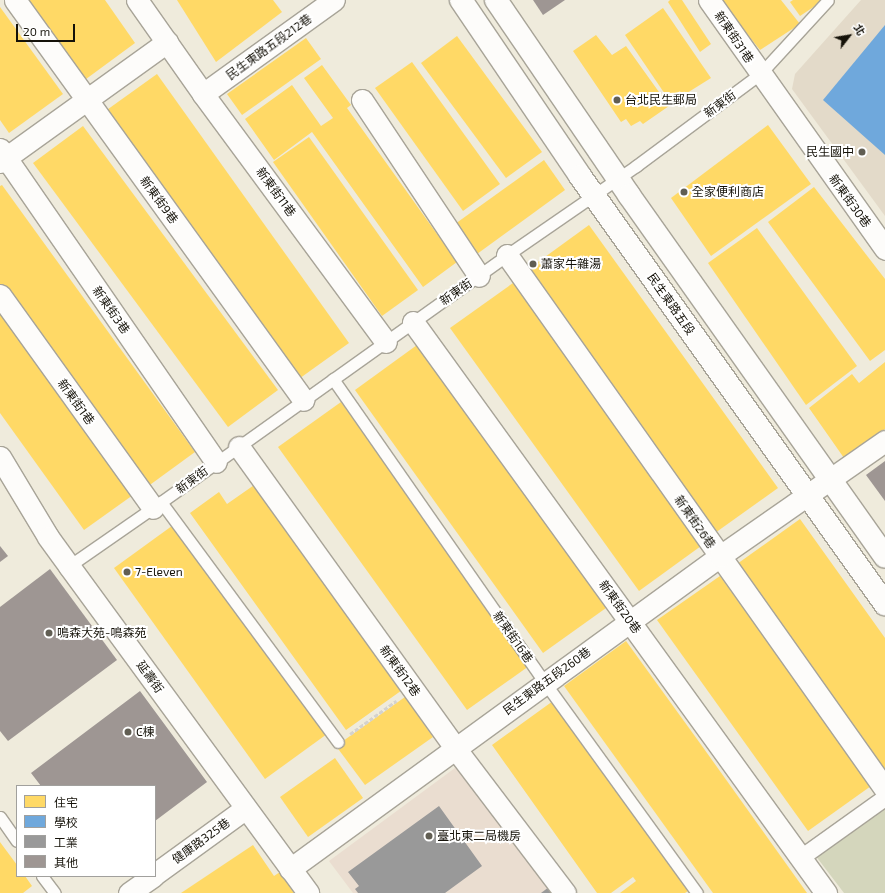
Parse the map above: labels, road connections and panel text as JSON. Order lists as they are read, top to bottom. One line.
{"streets":{"street":["新東街31巷","民生東路五段212巷","新東街11巷","新東街9巷","新東街30巷","民生東路五段","新東街3巷","新東街1巷","新東街26巷","新東街20巷","新東街12巷","延壽街","民生東路五段260巷","健康路325巷"],"lane":["新東街","新東街16巷"]},"crossings":[["新東街31巷","新東街"],["新東街31巷","新東街30巷"],["民生東路五段212巷","新東街11巷"],["新東街","新東街11巷"],["新東街","新東街9巷"],["新東街","新東街30巷"],["新東街","民生東路五段"],["新東街","新東街3巷"],["新東街","新東街1巷"],["新東街","新東街26巷"],["新東街","新東街20巷"],["新東街","新東街16巷"],["新東街","新東街12巷"],["新東街","延壽街"],["民生東路五段","民生東路五段260巷"],["新東街26巷","民生東路五段260巷"],["新東街20巷","民生東路五段260巷"],["新東街16巷","民生東路五段260巷"],["新東街12巷","民生東路五段260巷"],["延壽街","民生東路五段260巷"],["延壽街","健康路325巷"]],"places":["台北民生郵局","民生國中","全家便利商店","蕭家牛雜湯","7-Eleven","鳴森大苑-鳴森苑","C棟","臺北東二局機房"],"legend":["住宅","學校","工業","其他"],"scale_bar":"20 m","north":"top right"}
